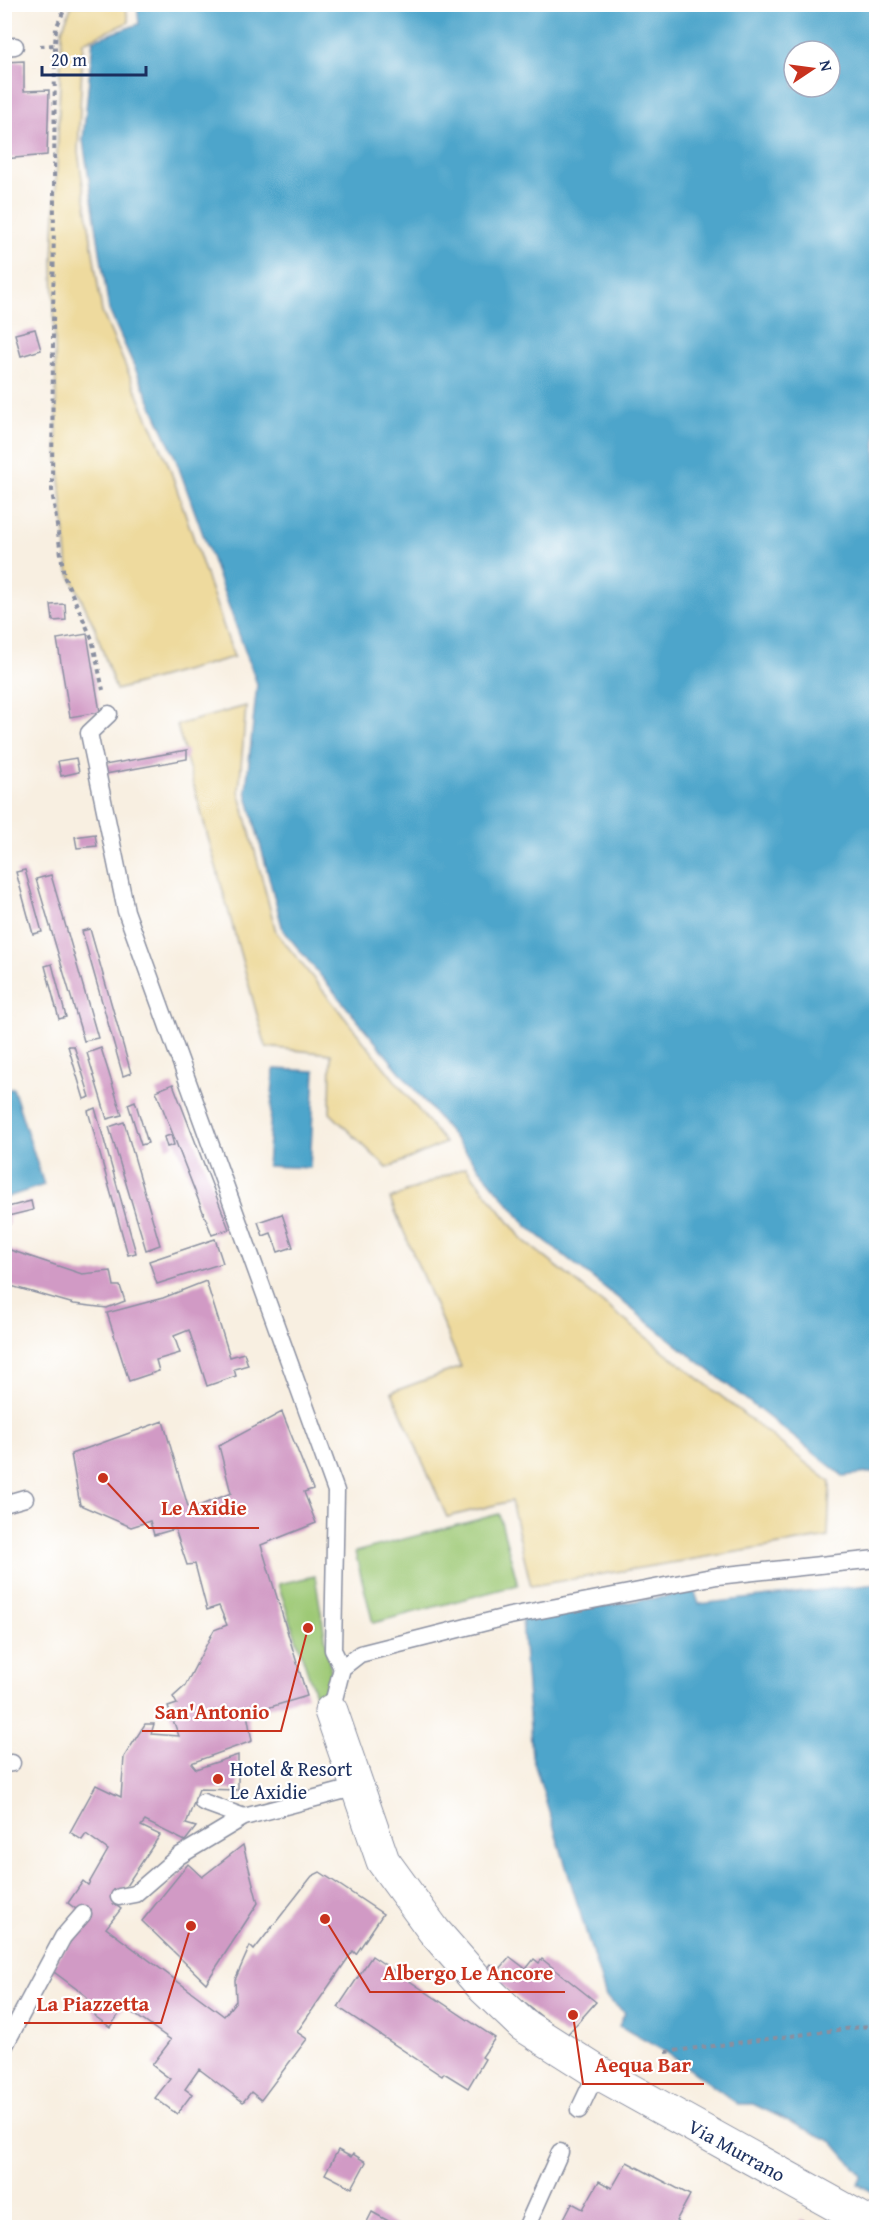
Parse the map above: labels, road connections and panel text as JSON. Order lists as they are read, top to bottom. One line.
{"streets":{"street":["Via Murrano"]},"places":["Le Axidie","San'Antonio","Hotel & Resort Le Axidie","Albergo Le Ancore","La Piazzetta","Aequa Bar"],"scale_bar":"20 m","north":"right"}
